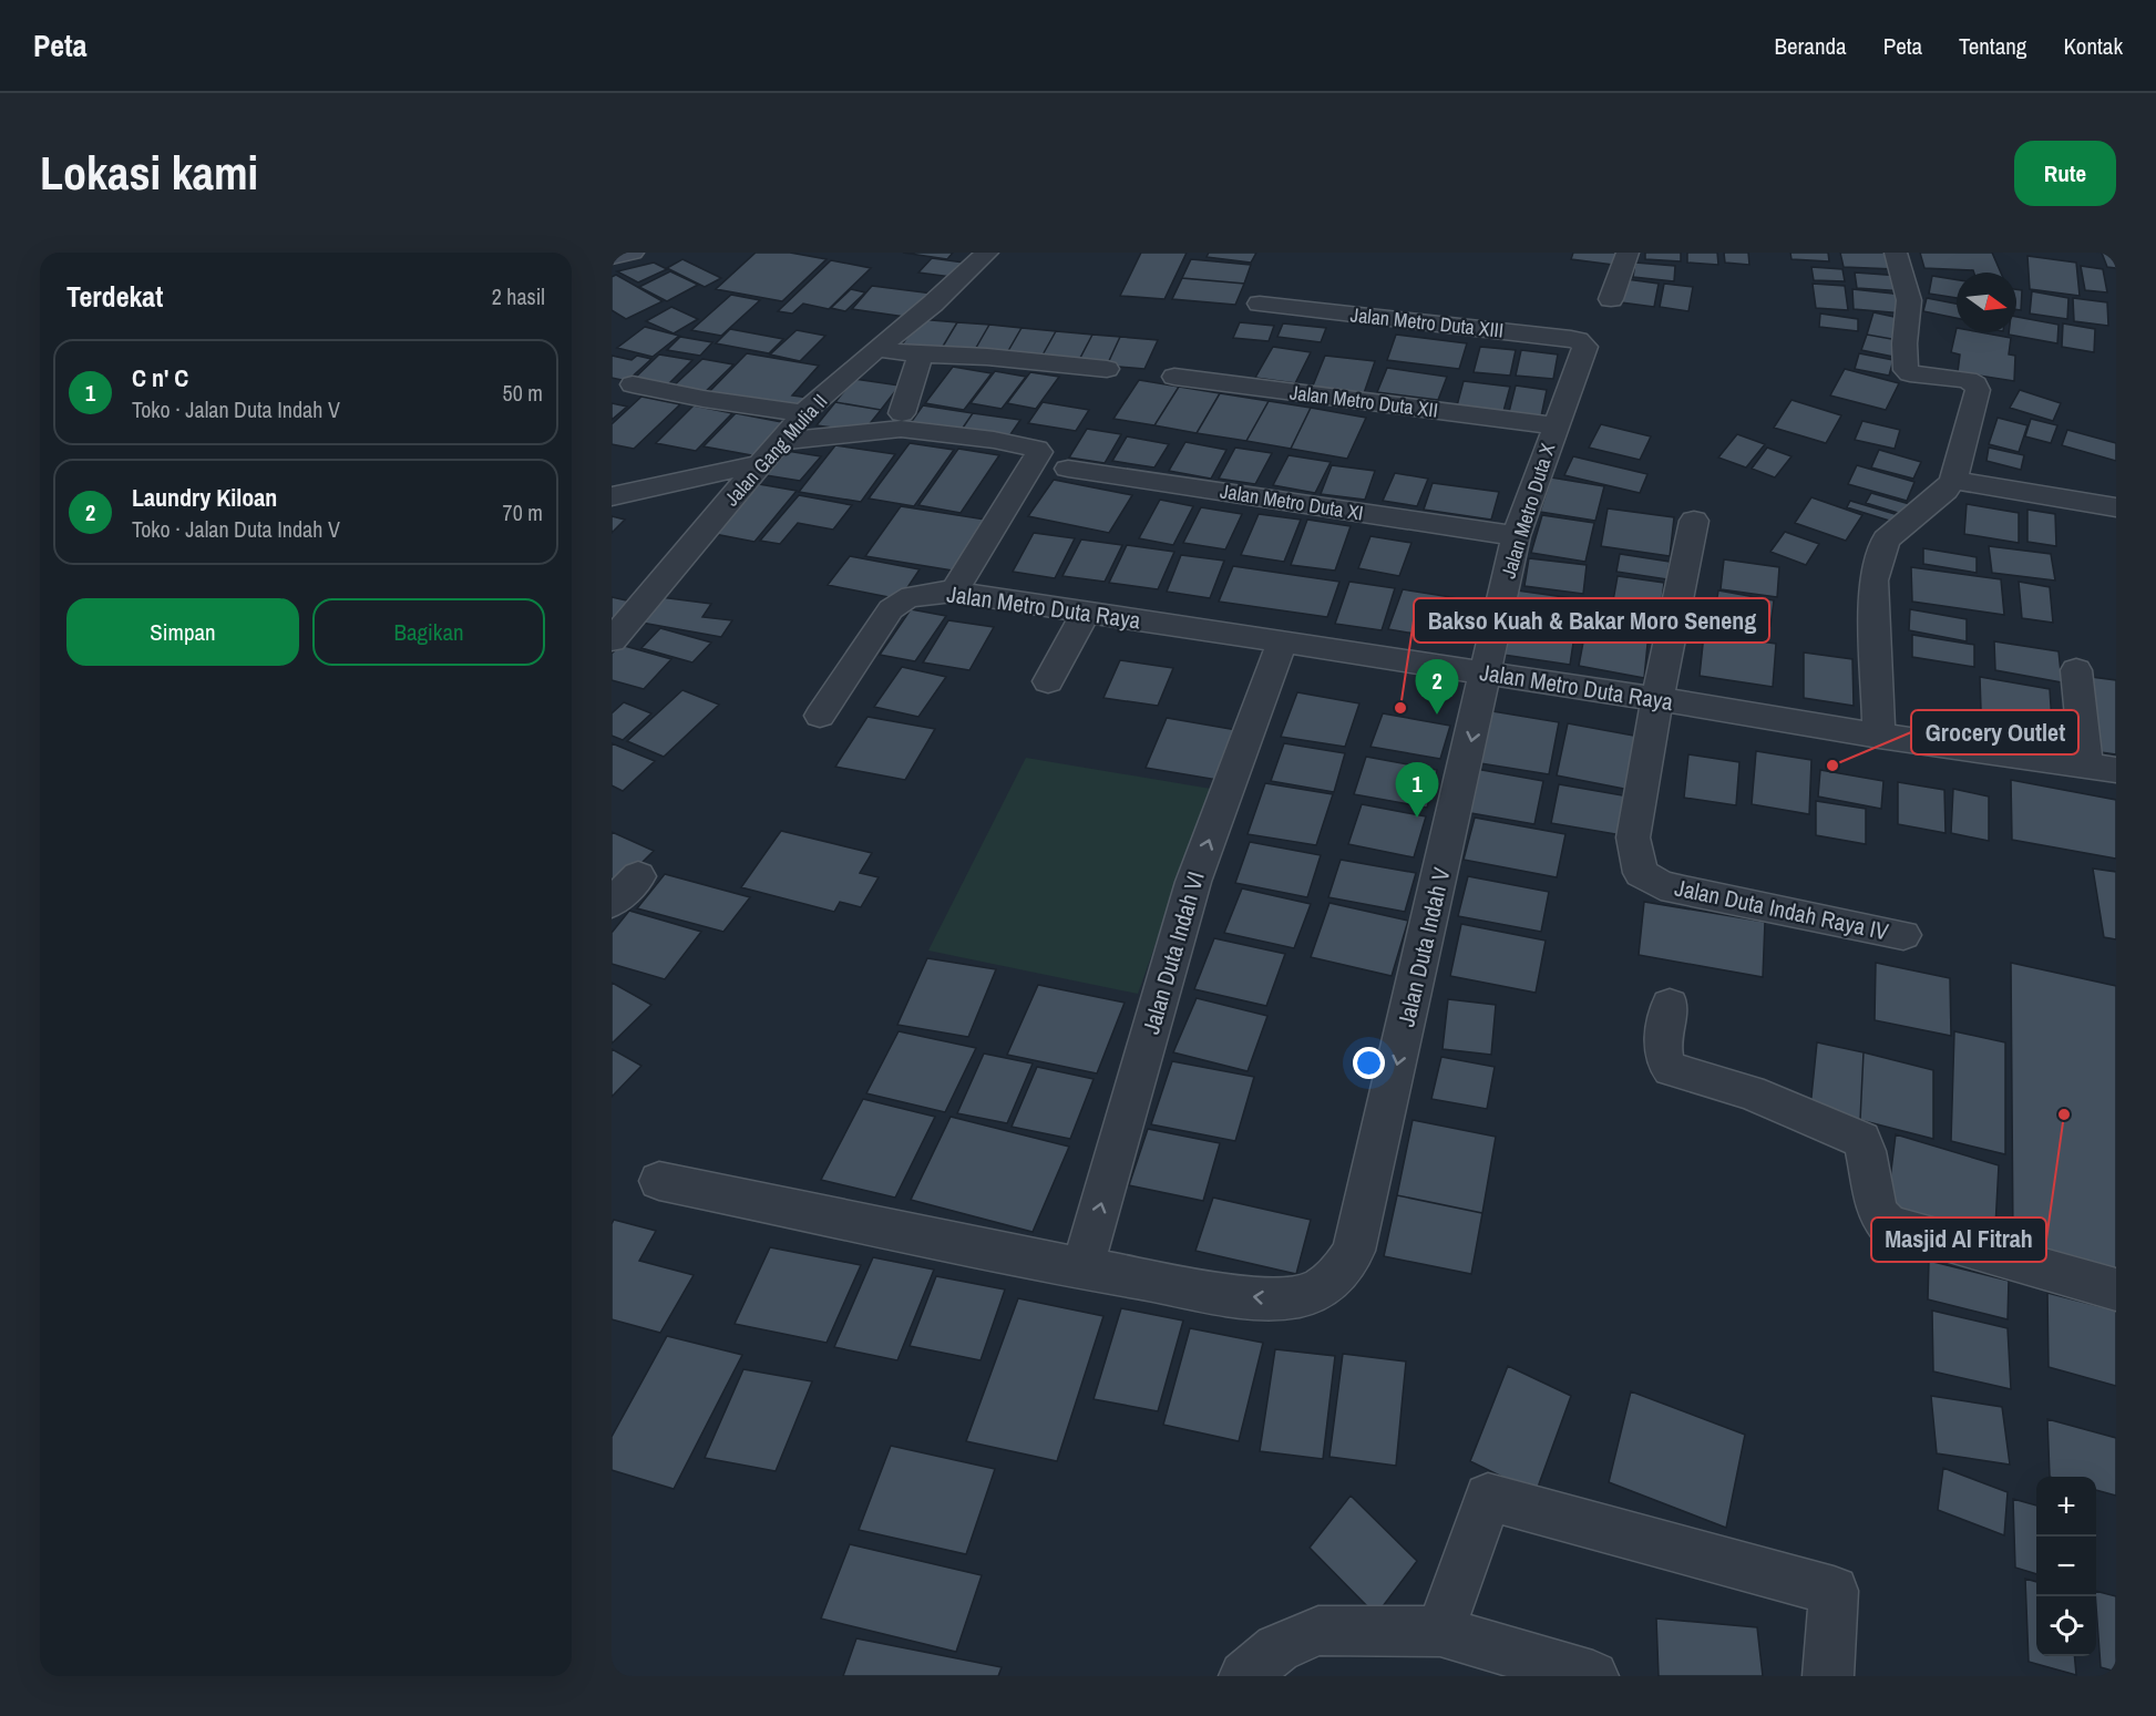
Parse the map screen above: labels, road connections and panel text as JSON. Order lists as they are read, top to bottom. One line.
{"streets":{"street":["Jalan Metro Duta XIII","Jalan Metro Duta XII","Jalan Gang Mulia II","Jalan Metro Duta XI","Jalan Metro Duta X","Jalan Metro Duta Raya","Jalan Duta Indah Raya IV","Jalan Duta Indah V","Jalan Duta Indah VI"]},"crossings":[["Jalan Metro Duta XIII","Jalan Metro Duta X"],["Jalan Metro Duta XII","Jalan Metro Duta X"],["Jalan Metro Duta XI","Jalan Metro Duta X"],["Jalan Metro Duta X","Jalan Metro Duta Raya"],["Jalan Metro Duta X","Jalan Duta Indah V"],["Jalan Metro Duta Raya","Jalan Duta Indah Raya IV"],["Jalan Metro Duta Raya","Jalan Duta Indah V"],["Jalan Metro Duta Raya","Jalan Duta Indah VI"],["Jalan Duta Indah V","Jalan Duta Indah VI"]],"one_way":["Jalan Duta Indah V","Jalan Duta Indah VI"],"places":["Bakso Kuah & Bakar Moro Seneng","Grocery Outlet","Masjid Al Fitrah"],"north":"right","page":{"header":"Peta","nav":["Beranda","Peta","Tentang","Kontak"],"buttons":["Rute",["Simpan","Bagikan"]],"title":"Lokasi kami","heading":["Terdekat","2 hasil"],"list":[{"mark":"1","name":"C n' C","note":"Toko · Jalan Duta Indah V","value":"50 m"},{"mark":"2","name":"Laundry Kiloan","note":"Toko · Jalan Duta Indah V","value":"70 m"}],"pins":["2","1"],"map_buttons":["+","−"]}}
